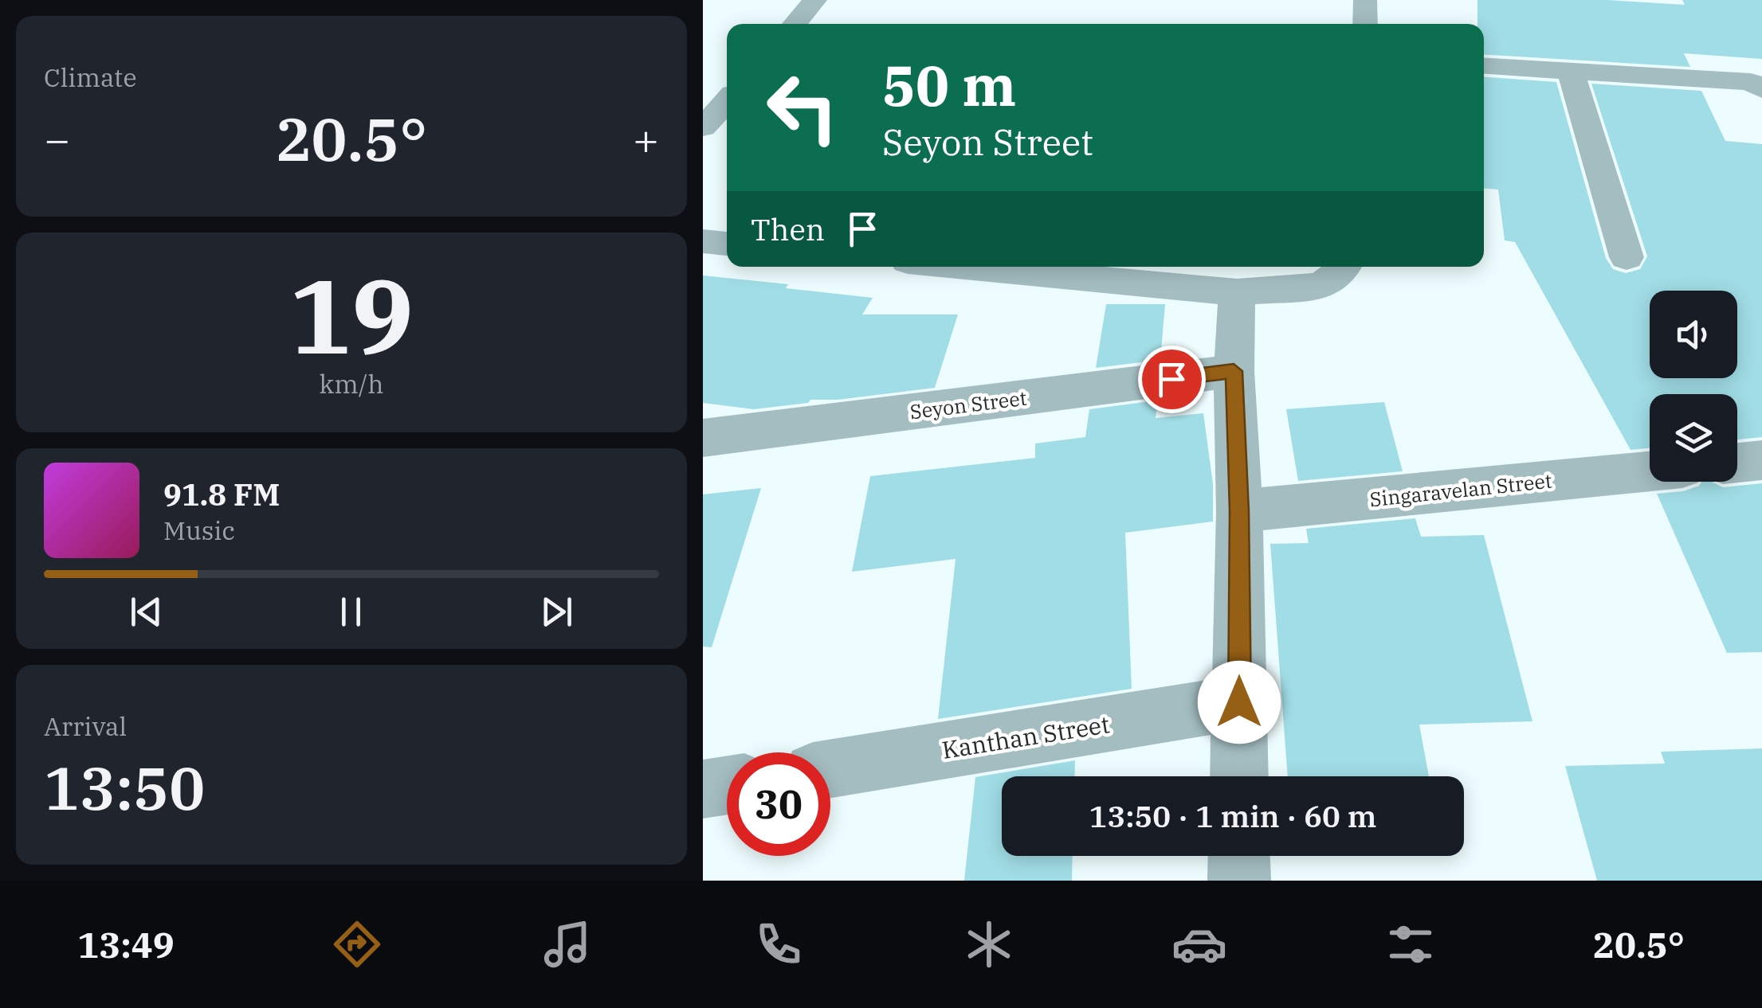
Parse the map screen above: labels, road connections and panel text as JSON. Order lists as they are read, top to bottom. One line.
{"streets":{"street":["Seyon Street","Singaravelan Street","Kanthan Street"]},"page":{"tile":["Climate",["19","km/h"],["Arrival","13:50"]],"turn":["50 m","Seyon Street"],"heat":["−","20.5°","+"],"then":"Then","song":["91.8 FM","Music"],"limit":"30","trip":"13:50 · 1 min · 60 m","tabs":["13:49","20.5°"]}}
